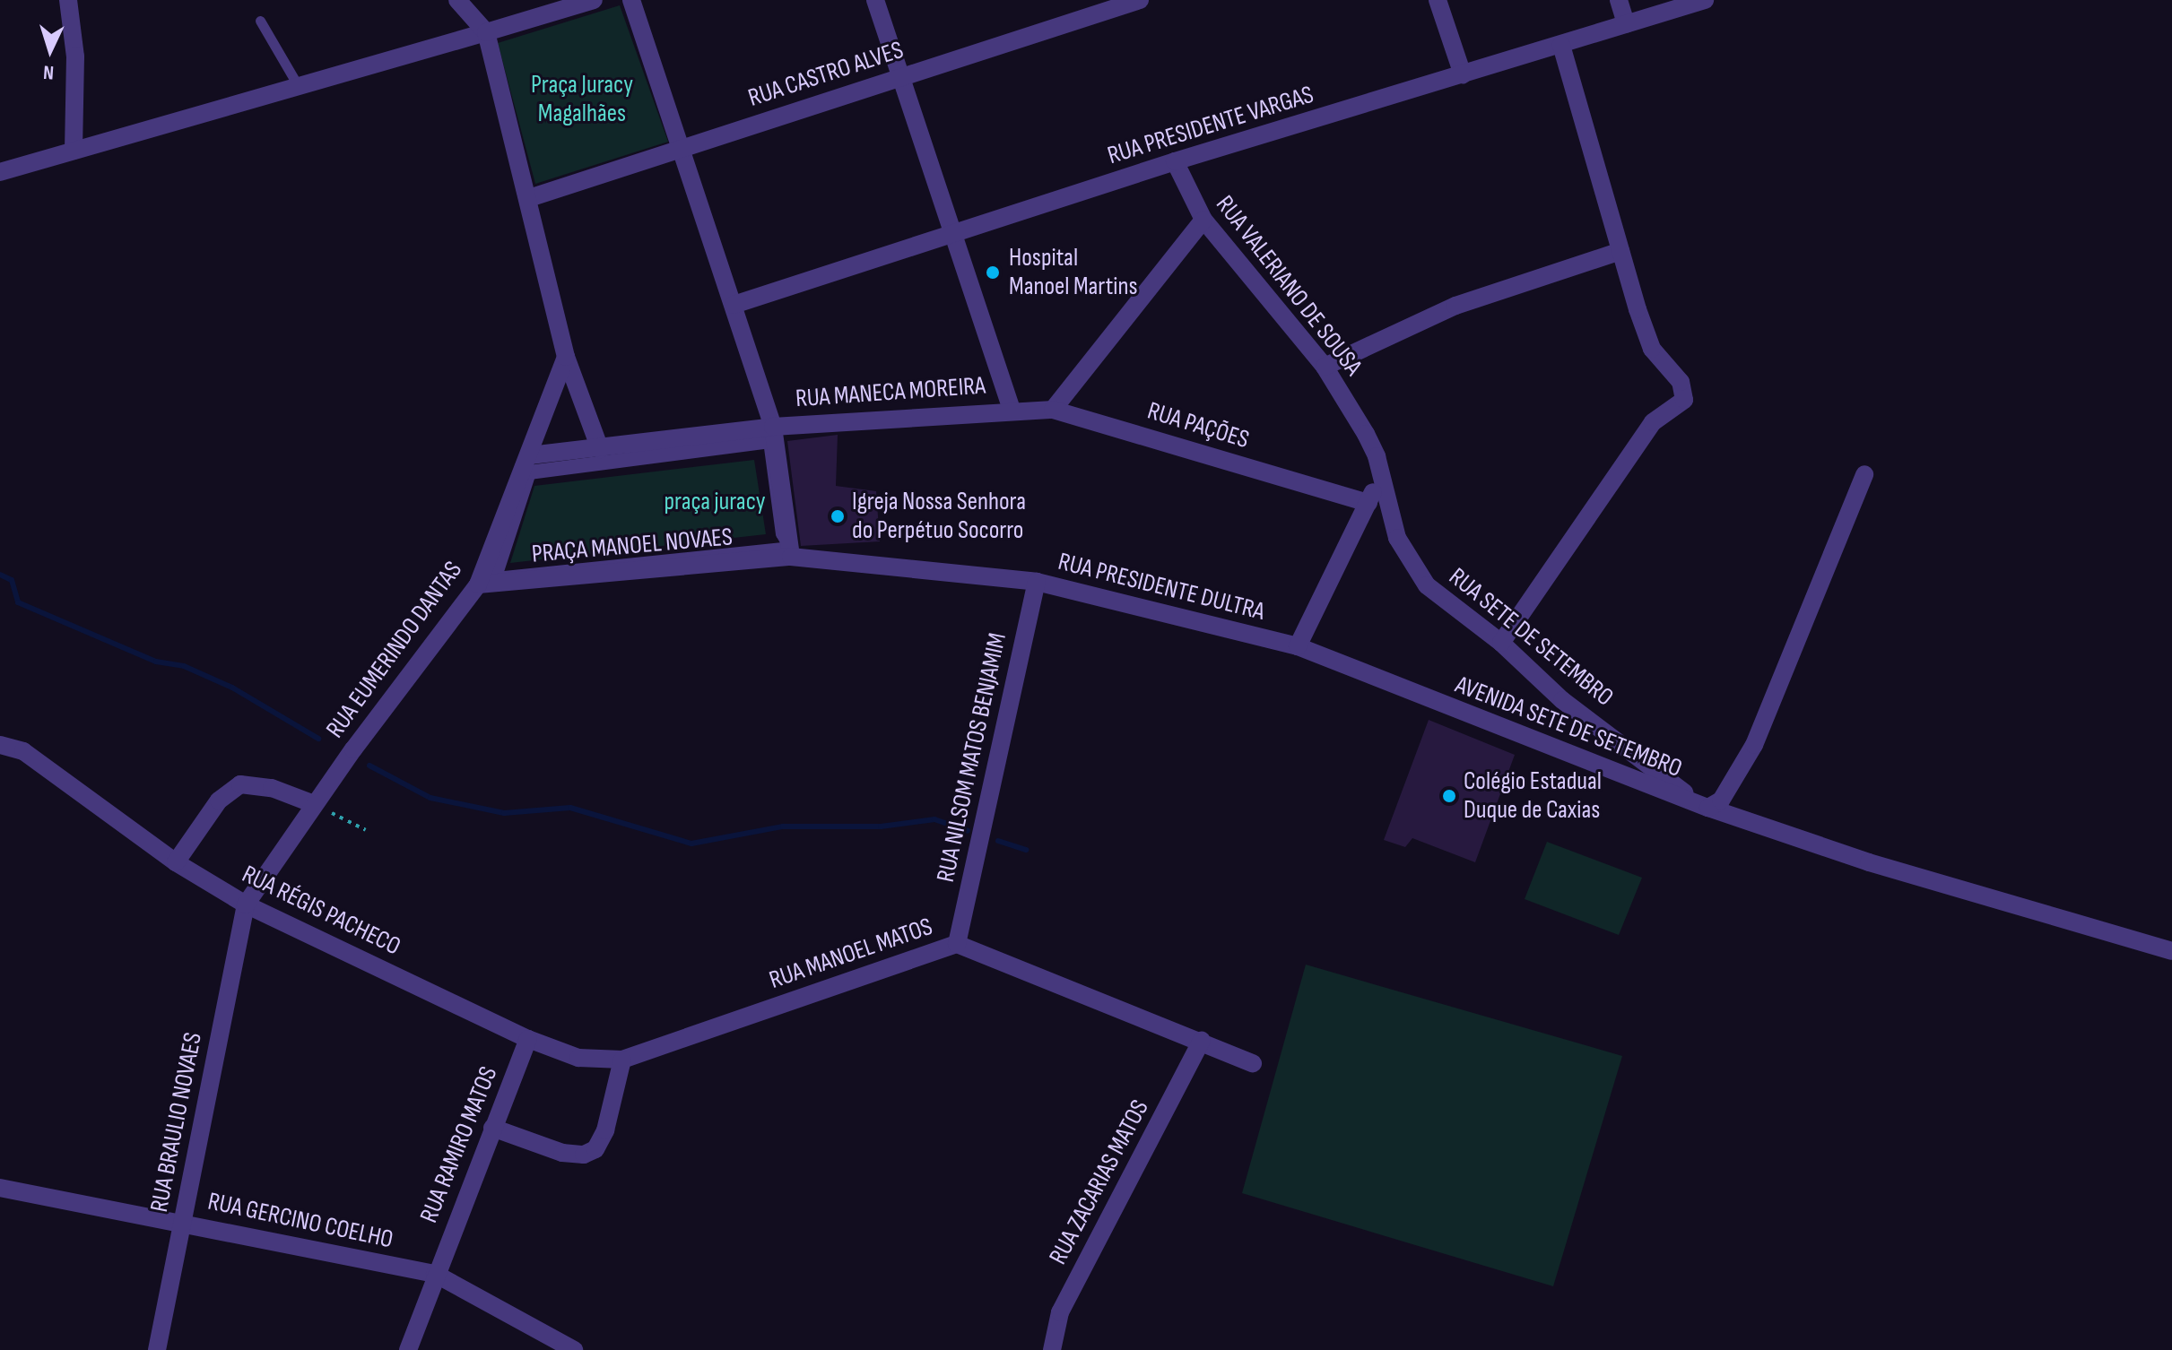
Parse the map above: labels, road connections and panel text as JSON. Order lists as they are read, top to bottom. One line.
{"streets":{"street":["RUA CASTRO ALVES","RUA PRESIDENTE VARGAS","RUA VALERIANO DE SOUSA","RUA MANECA MOREIRA","RUA PAÇÕES","PRAÇA MANOEL NOVAES","RUA PRESIDENTE DULTRA","RUA SETE DE SETEMBRO","RUA EUMERINDO DANTAS","AVENIDA SETE DE SETEMBRO","RUA NILSOM MATOS BENJAMIM","RUA RÉGIS PACHECO","RUA MANOEL MATOS","RUA BRAULIO NOVAES","RUA RAMIRO MATOS","RUA ZACARIAS MATOS","RUA GERCINO COELHO"]},"crossings":[["RUA PRESIDENTE VARGAS","RUA VALERIANO DE SOUSA"],["RUA VALERIANO DE SOUSA","RUA SETE DE SETEMBRO"],["RUA MANECA MOREIRA","RUA PAÇÕES"],["PRAÇA MANOEL NOVAES","RUA PRESIDENTE DULTRA"],["PRAÇA MANOEL NOVAES","RUA EUMERINDO DANTAS"],["RUA PRESIDENTE DULTRA","AVENIDA SETE DE SETEMBRO"],["RUA PRESIDENTE DULTRA","RUA NILSOM MATOS BENJAMIM"],["RUA SETE DE SETEMBRO","AVENIDA SETE DE SETEMBRO"],["RUA EUMERINDO DANTAS","RUA RÉGIS PACHECO"],["RUA EUMERINDO DANTAS","RUA BRAULIO NOVAES"],["RUA NILSOM MATOS BENJAMIM","RUA MANOEL MATOS"],["RUA RÉGIS PACHECO","RUA MANOEL MATOS"],["RUA RÉGIS PACHECO","RUA BRAULIO NOVAES"],["RUA RÉGIS PACHECO","RUA RAMIRO MATOS"],["RUA MANOEL MATOS","RUA ZACARIAS MATOS"],["RUA BRAULIO NOVAES","RUA GERCINO COELHO"],["RUA RAMIRO MATOS","RUA GERCINO COELHO"]],"parks":["Praça Juracy Magalhães","praça juracy"],"places":["Hospital Manoel Martins","Igreja Nossa Senhora do Perpétuo Socorro","Colégio Estadual Duque de Caxias"],"north":"bottom"}
